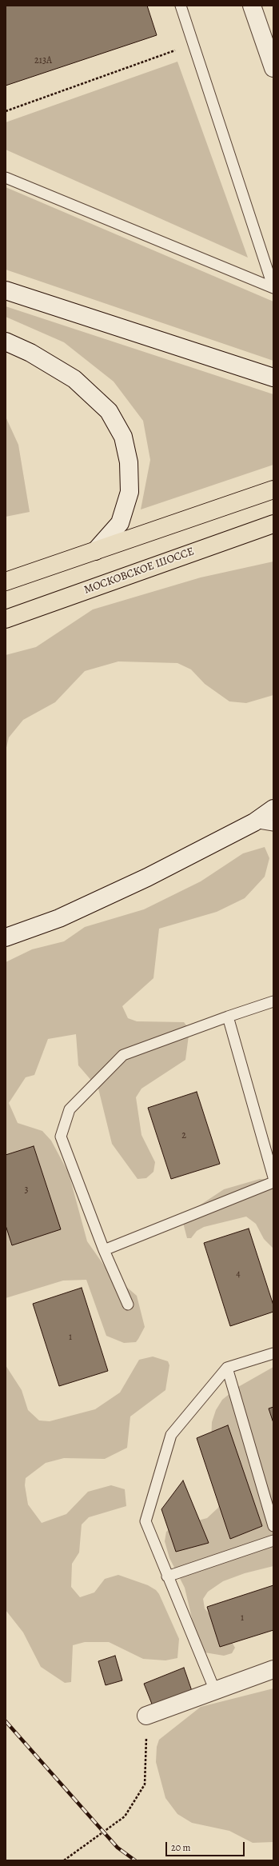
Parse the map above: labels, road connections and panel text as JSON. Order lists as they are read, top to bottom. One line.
{"streets":{"main road":["МОСКОВСКОЕ ШОССЕ"]},"house_numbers":["213А","2","3","4","1","1"],"scale_bar":"20 m"}
